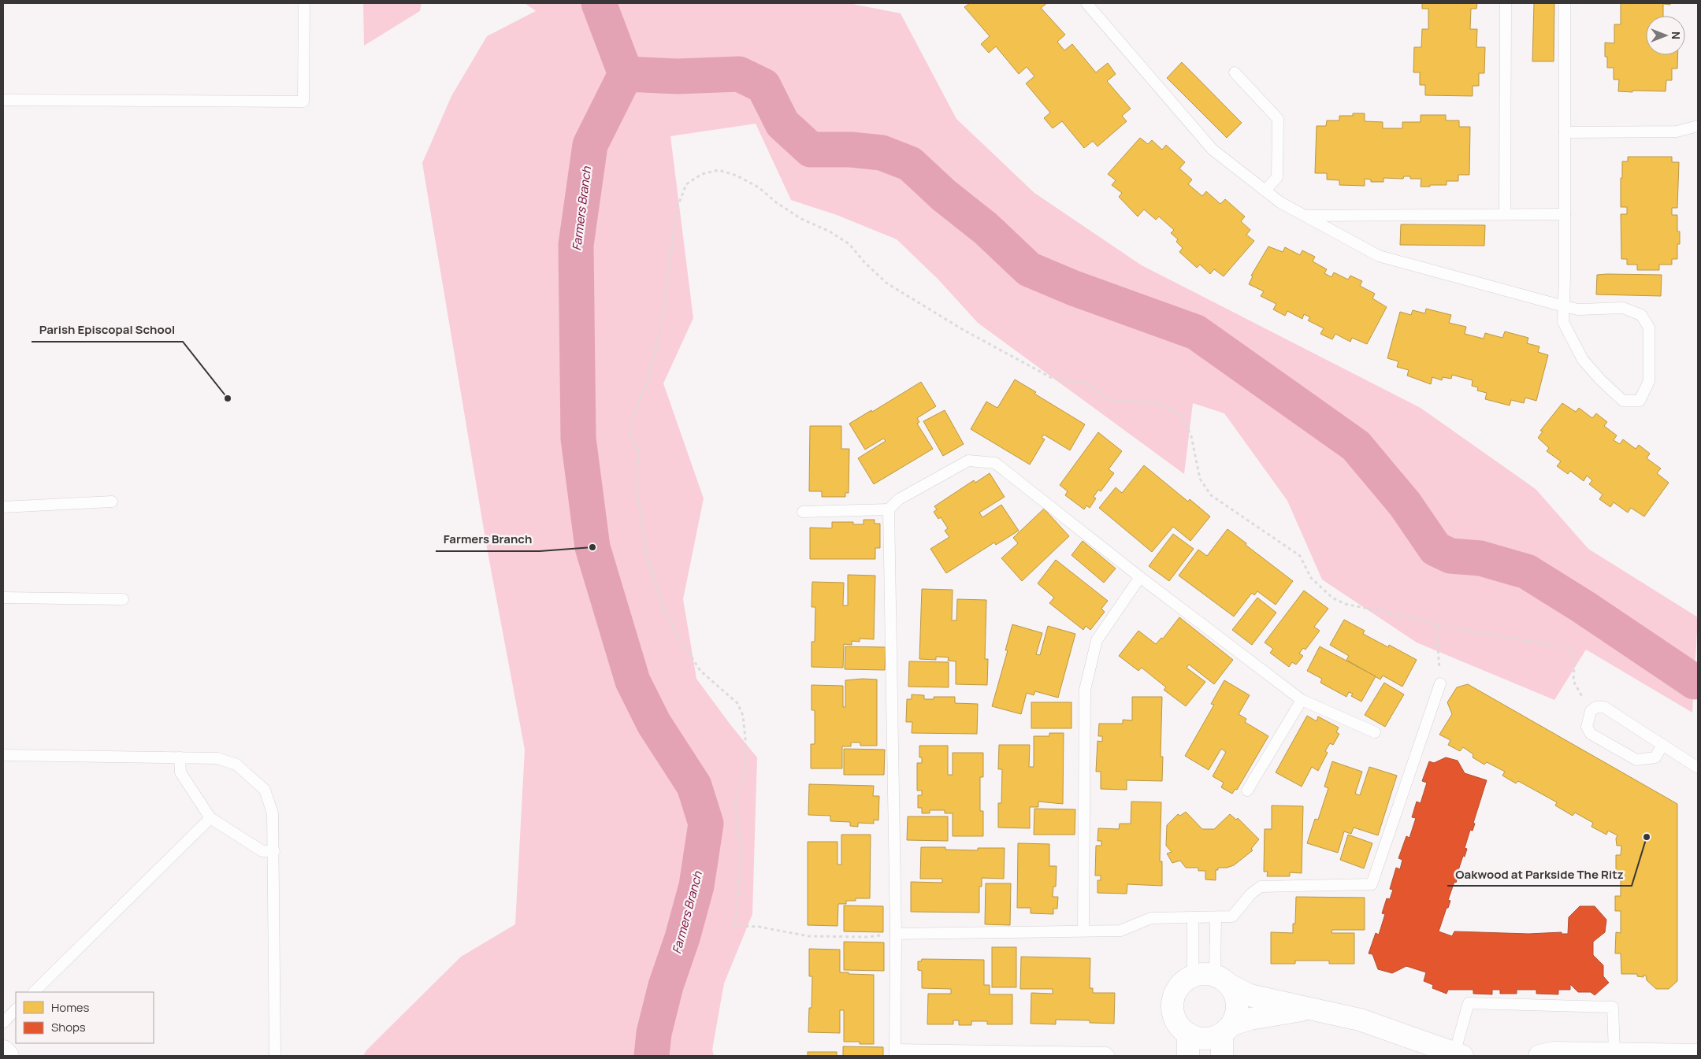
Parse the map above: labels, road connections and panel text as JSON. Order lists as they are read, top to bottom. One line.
{"water":["Farmers Branch"],"places":["Parish Episcopal School","Farmers Branch","Oakwood at Parkside The Ritz"],"legend":["Homes","Shops"],"north":"right"}
